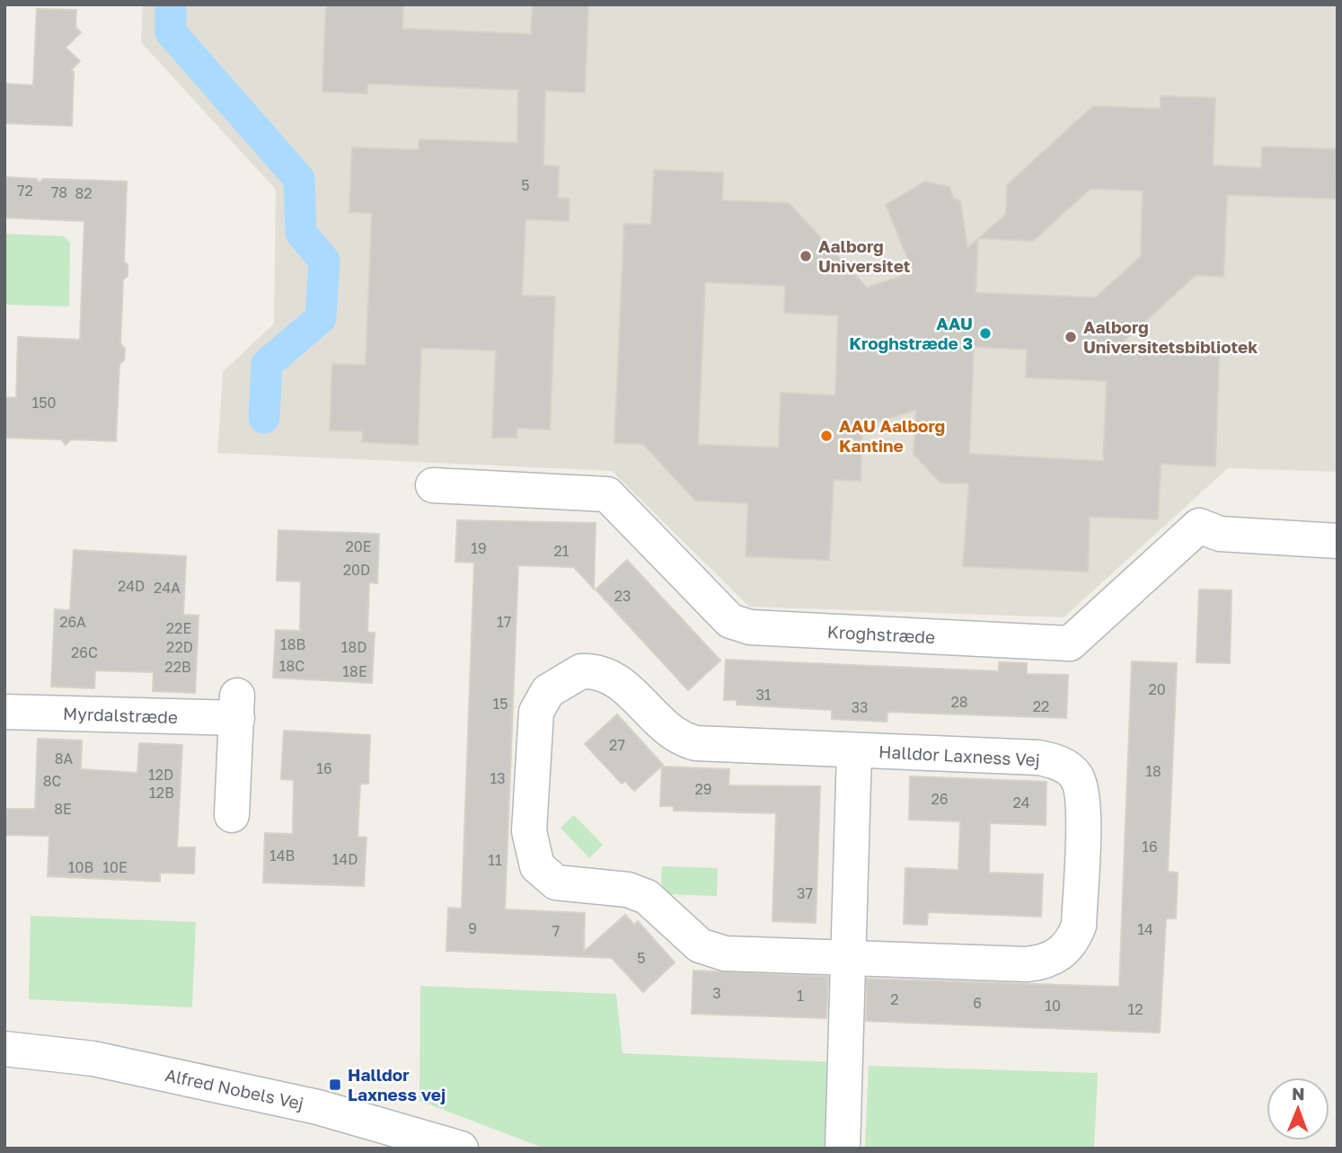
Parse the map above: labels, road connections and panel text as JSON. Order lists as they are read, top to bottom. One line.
{"streets":{"street":["Kroghstræde","Myrdalstræde","Halldor Laxness Vej","Alfred Nobels Vej"]},"places":{"other":["Aalborg Universitet","AAU Kroghstræde 3","Aalborg Universitetsbibliotek","AAU Aalborg Kantine"],"transit":["Halldor Laxness vej"]},"house_numbers":["5","72","78","82","150","20E","19","21","20D","24D","24A","23","26A","17","22E","18B","22D","18D","26C","18C","22B","18E","20","31","28","15","22","33","27","8A","16","18","12D","13","8C","29","12B","26","24","8E","16","14B","14D","11","10B","10E","37","9","14","7","5","3","1","2","6","10","12"],"north":"top"}
